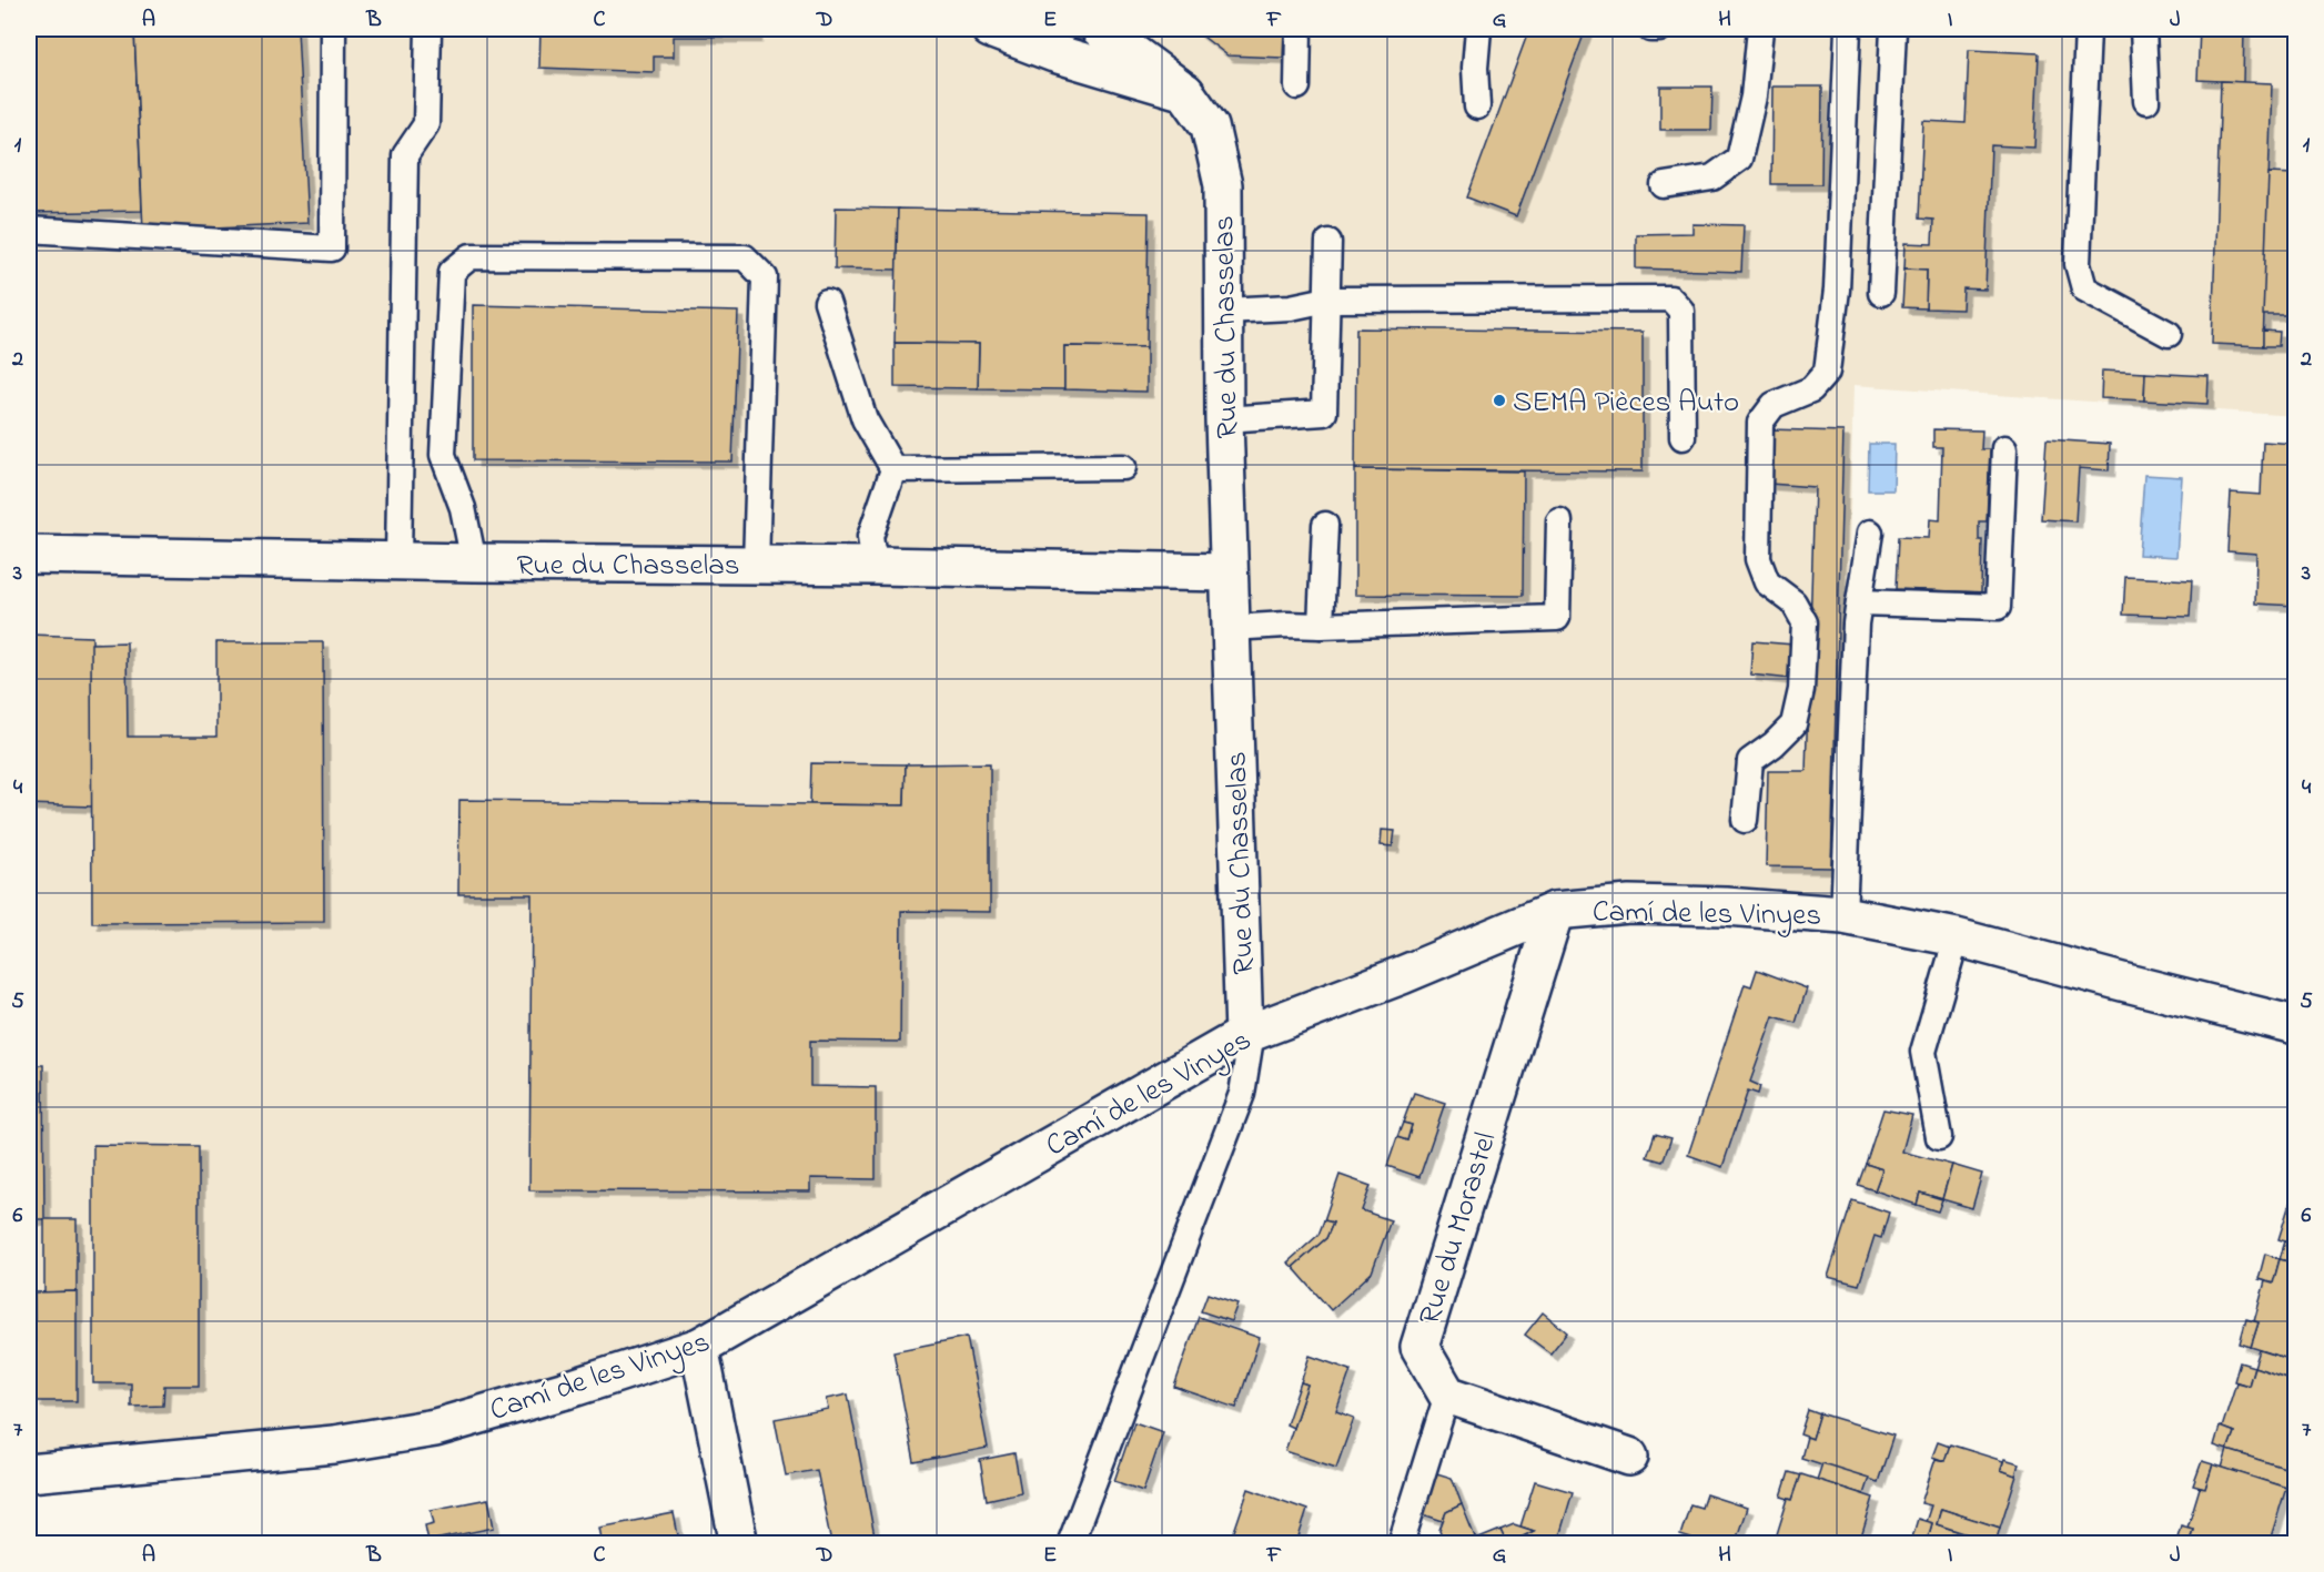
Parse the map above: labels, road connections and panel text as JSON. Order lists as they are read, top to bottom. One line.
{"streets":{"street":["Rue du Chasselas","Camí de les Vinyes","Rue du Morastel"]},"crossings":[["Rue du Chasselas","Camí de les Vinyes"],["Camí de les Vinyes","Rue du Morastel"]],"places":["SEMA Pièces Auto"],"grid":{"columns":["A","B","C","D","E","F","G","H","I","J"],"rows":["1","2","3","4","5","6","7"]}}
